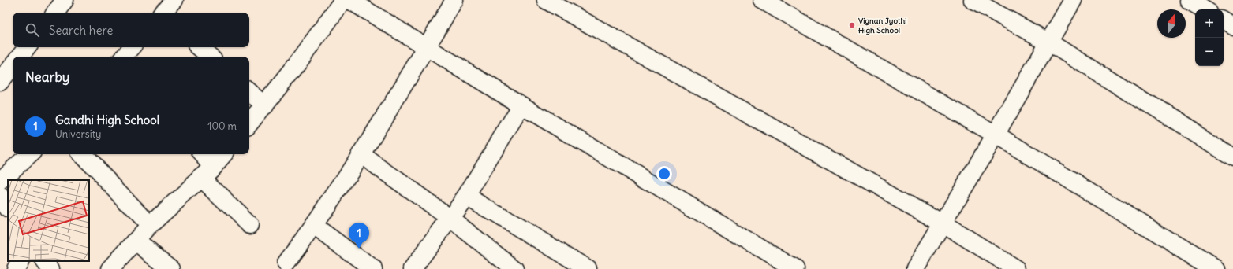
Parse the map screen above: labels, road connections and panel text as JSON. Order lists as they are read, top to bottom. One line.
{"places":["Vignan Jyothi High School"],"north":"top","page":{"map_buttons":["+","−"],"search":"Search here","heading":"Nearby","list":[{"mark":"1","name":"Gandhi High School","note":"University","value":"100 m"}],"pins":"1"}}
